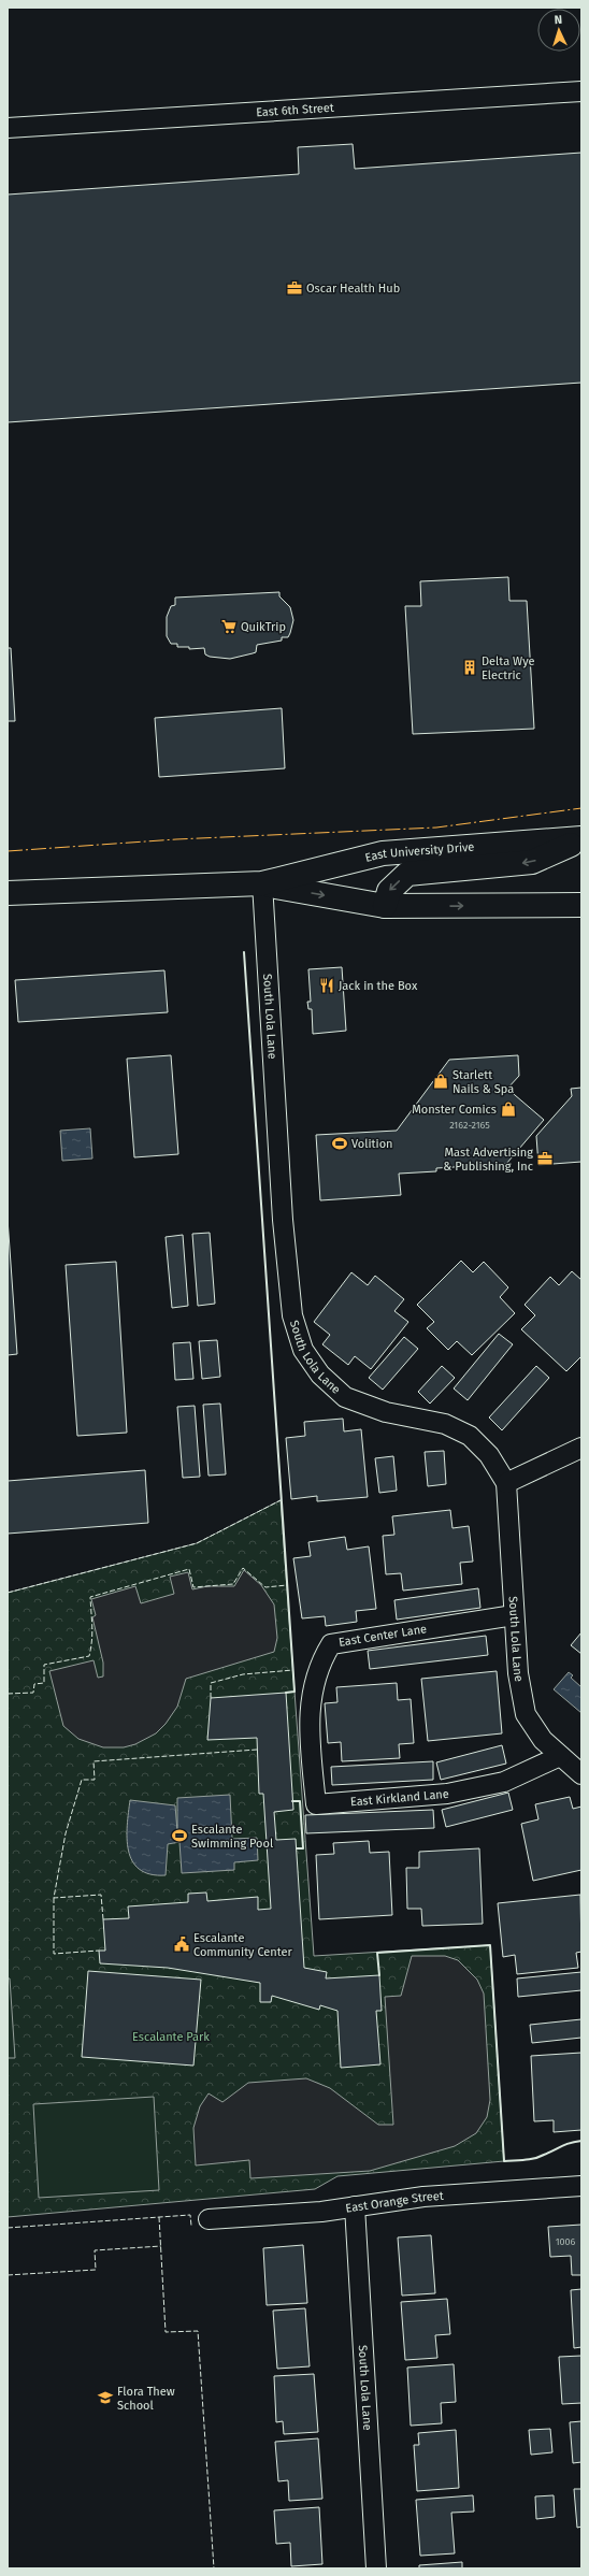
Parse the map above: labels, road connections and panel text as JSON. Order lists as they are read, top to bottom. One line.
{"streets":{"main road":["East University Drive"],"street":["East 6th Street","South Lola Lane","East Center Lane","East Kirkland Lane","East Orange Street"]},"crossings":[["East University Drive","South Lola Lane"],["South Lola Lane","East Center Lane"],["South Lola Lane","East Kirkland Lane"],["South Lola Lane","East Orange Street"],["East Center Lane","East Kirkland Lane"]],"parks":["Escalante Park"],"places":{"office":["Oscar Health Hub","Mast Advertising & Publishing, Inc"],"supermarket":["QuikTrip"],"building":["Delta Wye Electric"],"restaurant":["Jack in the Box"],"shop":["Starlett Nails & Spa","Monster Comics"],"sports":["Volition","Escalante Swimming Pool"],"public building":["Escalante Community Center"],"school or university":["Flora Thew School"]},"house_numbers":["2162-2165","1006"],"north":"top"}
